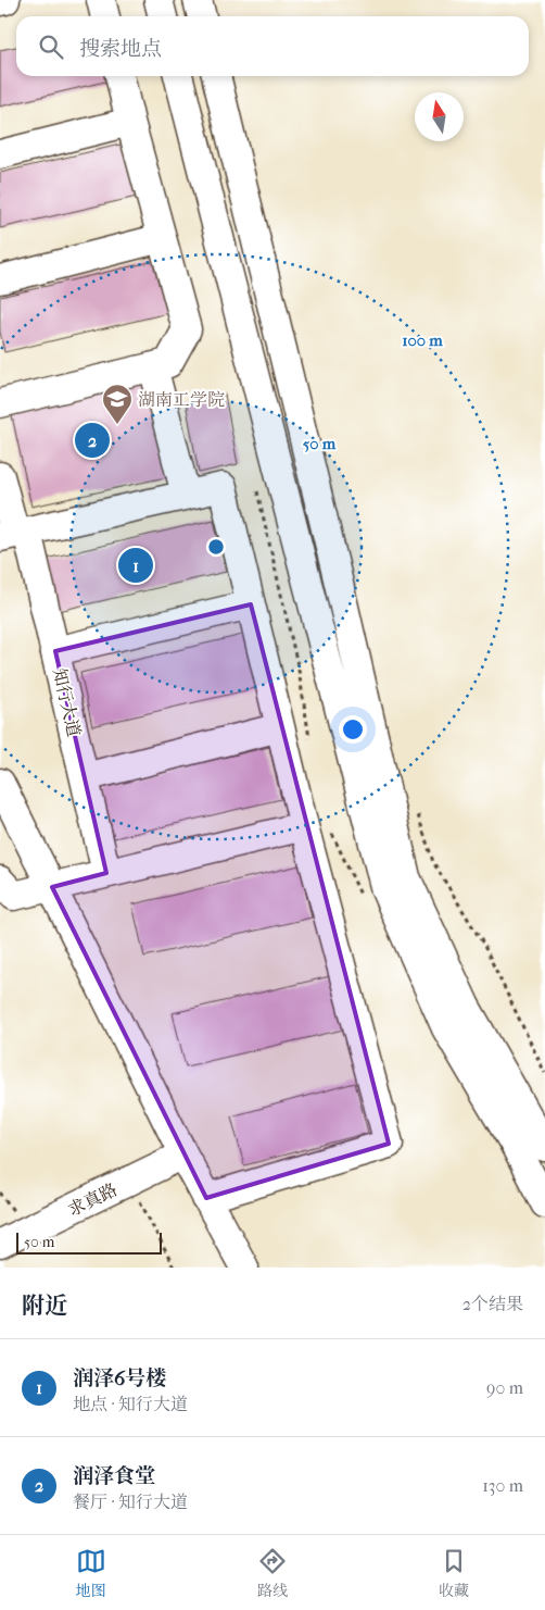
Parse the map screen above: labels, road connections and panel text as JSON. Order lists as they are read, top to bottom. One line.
{"streets":{"street":["知行大道","求真路"]},"places":{"school or university":["湖南工学院"]},"scale_bar":"50 m","north":"top","page":{"search":"搜索地点","pins":["2","1"],"scale":"50 m","heading":["附近","2个结果"],"list":[{"mark":"1","name":"润泽6号楼","note":"地点 · 知行大道","value":"90 m"},{"mark":"2","name":"润泽食堂","note":"餐厅 · 知行大道","value":"130 m"}],"nav":["地图","路线","收藏"]},"rings":["100 m","50 m"]}
